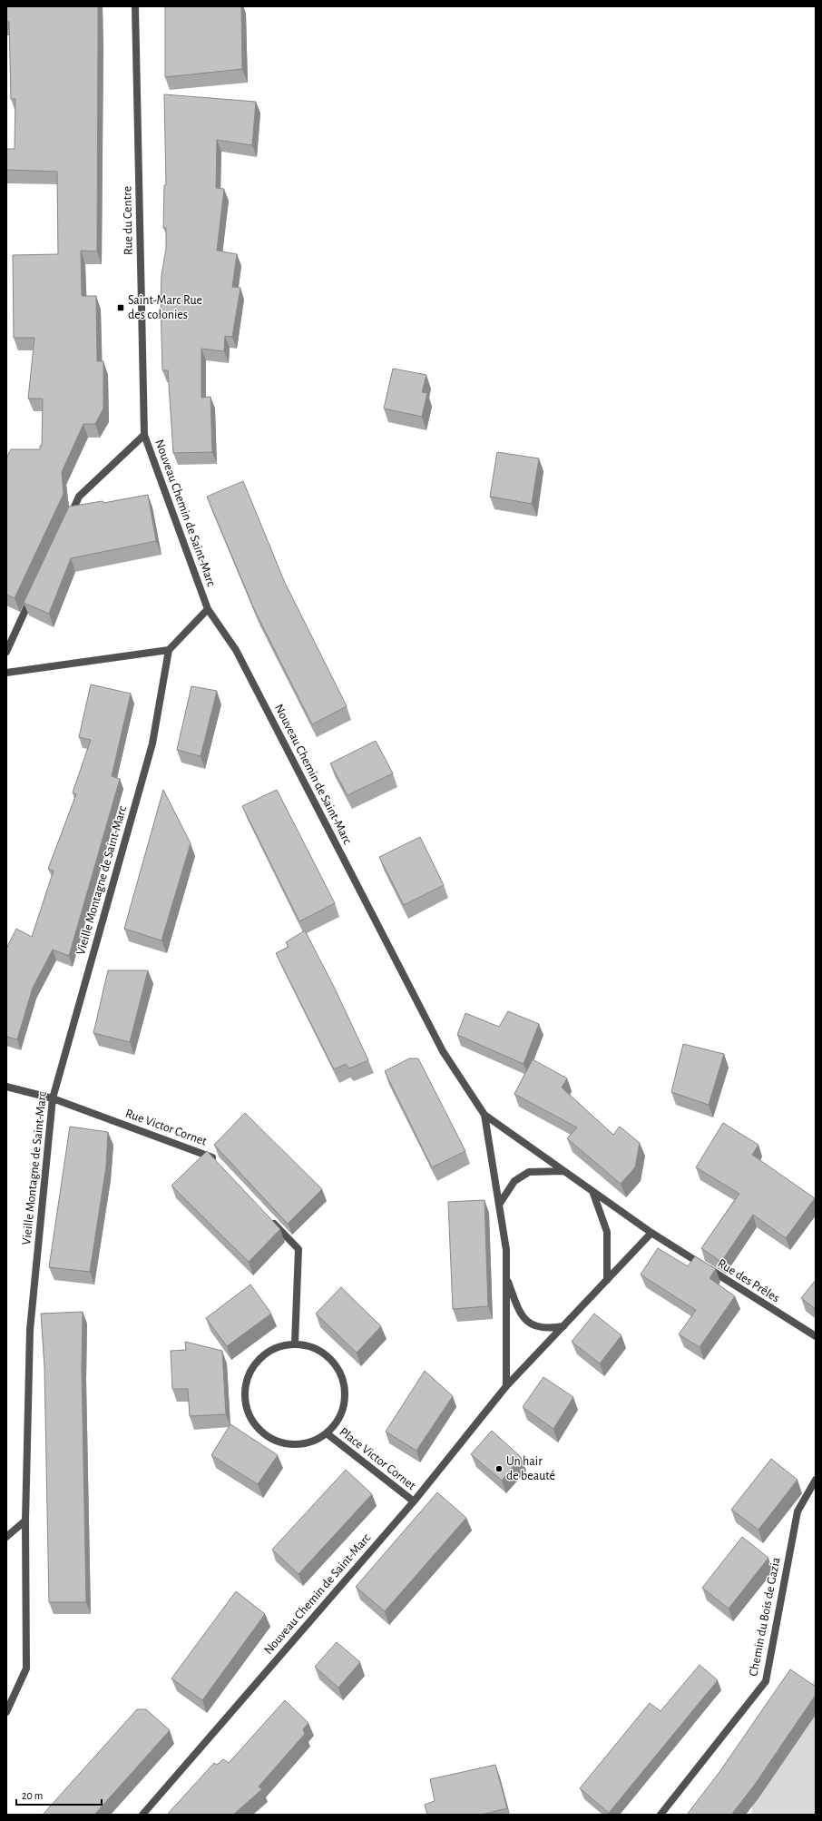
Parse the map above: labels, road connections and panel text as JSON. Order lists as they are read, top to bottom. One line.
{"streets":{"street":["Rue du Centre","Nouveau Chemin de Saint-Marc","Vieille Montagne de Saint-Marc","Rue Victor Cornet","Rue des Prêles","Place Victor Cornet","Chemin du Bois de Gazia"]},"crossings":[["Rue du Centre","Nouveau Chemin de Saint-Marc"],["Nouveau Chemin de Saint-Marc","Rue des Prêles"],["Nouveau Chemin de Saint-Marc","Place Victor Cornet"],["Vieille Montagne de Saint-Marc","Rue Victor Cornet"]],"places":{"transit":["Saint-Marc Rue des colonies"],"other":["Un hair de beauté"]},"scale_bar":"20 m"}
